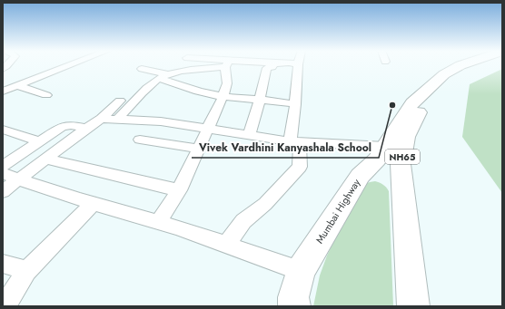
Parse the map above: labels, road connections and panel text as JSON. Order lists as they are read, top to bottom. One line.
{"streets":{"highway":["NH65","Mumbai Highway"]},"places":["Vivek Vardhini Kanyashala School"]}
